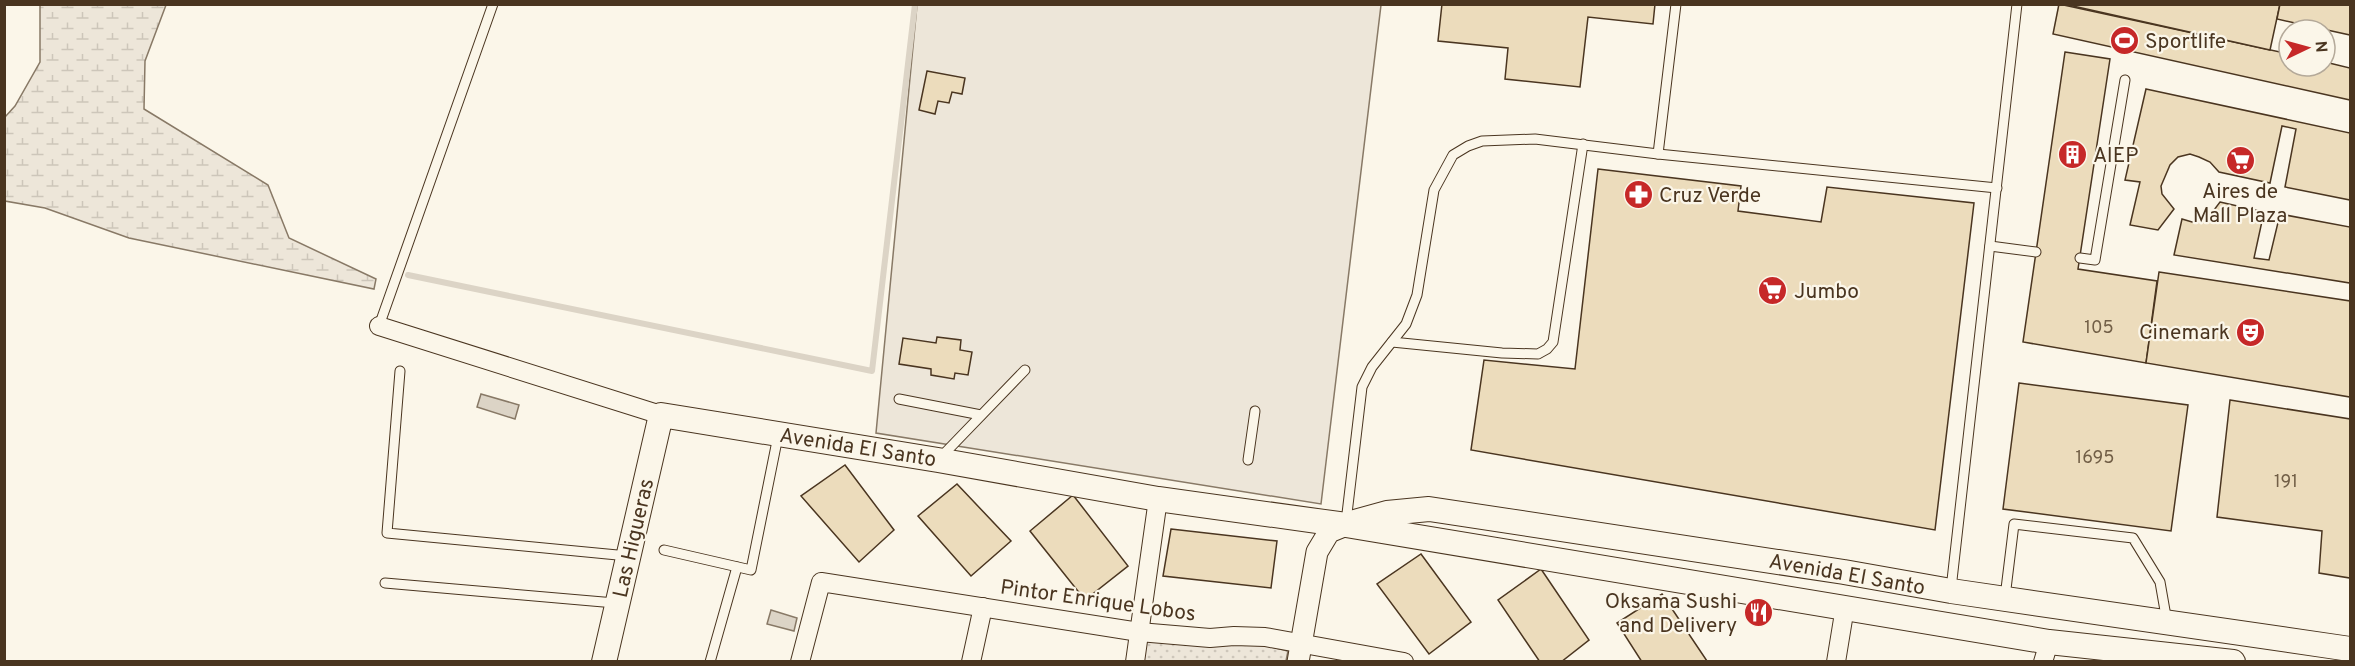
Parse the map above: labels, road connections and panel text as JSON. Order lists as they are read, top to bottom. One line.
{"streets":{"main road":["Avenida El Santo","Las Higueras"],"street":["Pintor Enrique Lobos"]},"crossings":[["Avenida El Santo","Las Higueras"]],"places":{"sports":["Sportlife"],"building":["AIEP"],"supermarket":["Aires de Mall Plaza","Jumbo"],"pharmacy":["Cruz Verde"],"theatre":["Cinemark"],"restaurant":["Oksama Sushi and Delivery"]},"house_numbers":["105","1695","191"],"north":"right"}
